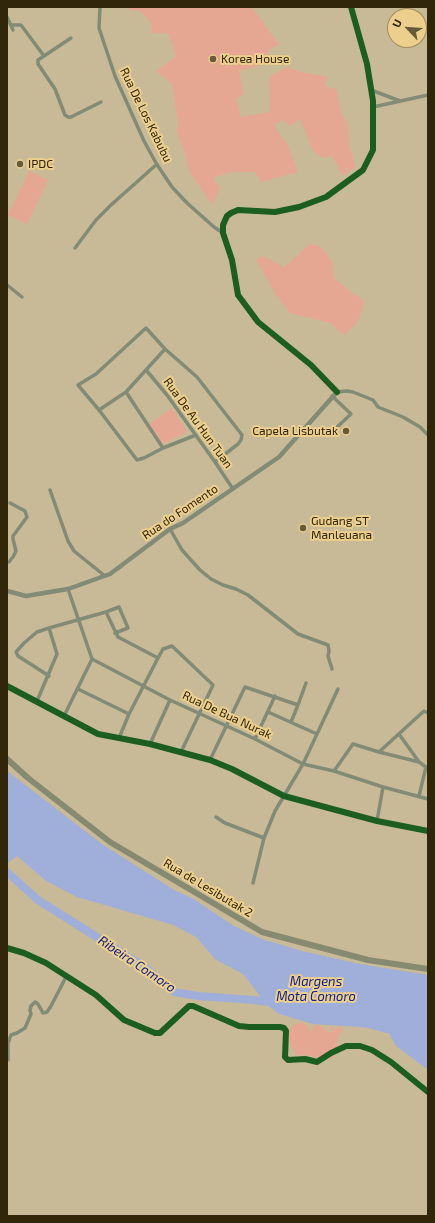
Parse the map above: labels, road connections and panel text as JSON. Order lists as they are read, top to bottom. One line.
{"streets":{"main road":["Rua de Lesibutak 2"],"street":["Rua De Los Kabubu","Rua De Au Hun Tuan","Rua do Fomento","Rua De Bua Nurak"]},"crossings":[["Rua De Au Hun Tuan","Rua do Fomento"]],"water":["Ribeira Comoro","Margens Mota Comoro"],"places":["Korea House","IPDC","Capela Lisbutak","Gudang ST Manleuana"],"north":"top left"}
